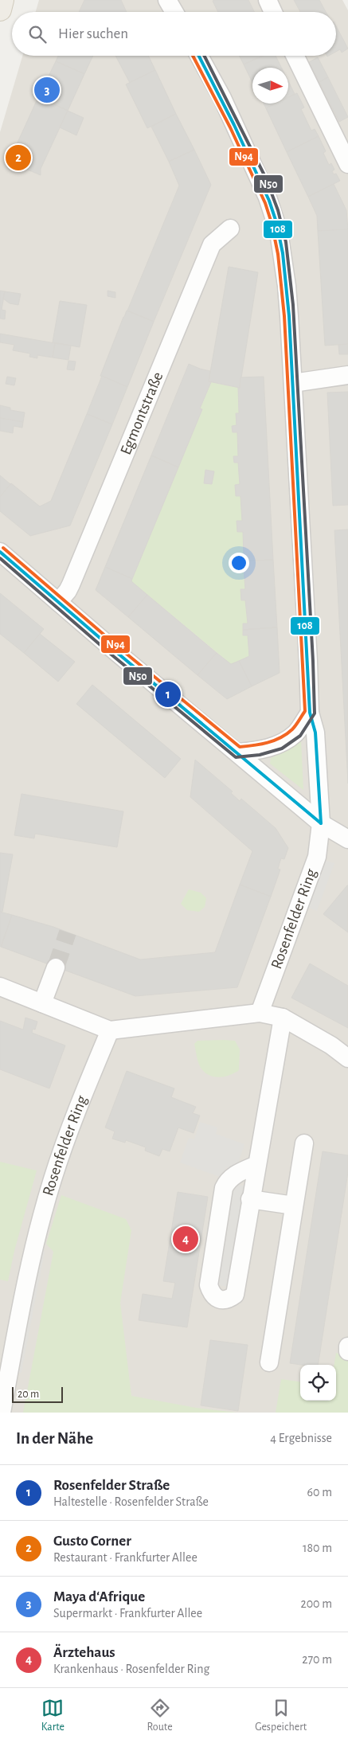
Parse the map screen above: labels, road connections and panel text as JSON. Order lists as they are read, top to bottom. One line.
{"streets":{"street":["Egmontstraße","Rosenfelder Ring"]},"lines":["transit line 108","transit line N50","transit line N94"],"scale_bar":"20 m","north":"right","page":{"search":"Hier suchen","pins":["3","2","1","4"],"scale":"20 m","heading":["In der Nähe","4 Ergebnisse"],"list":[{"mark":"1","name":"Rosenfelder Straße","note":"Haltestelle · Rosenfelder Straße","value":"60 m"},{"mark":"2","name":"Gusto Corner","note":"Restaurant · Frankfurter Allee","value":"180 m"},{"mark":"3","name":"Maya d‘Afrique","note":"Supermarkt · Frankfurter Allee","value":"200 m"},{"mark":"4","name":"Ärztehaus","note":"Krankenhaus · Rosenfelder Ring","value":"270 m"}],"nav":["Karte","Route","Gespeichert"]}}
